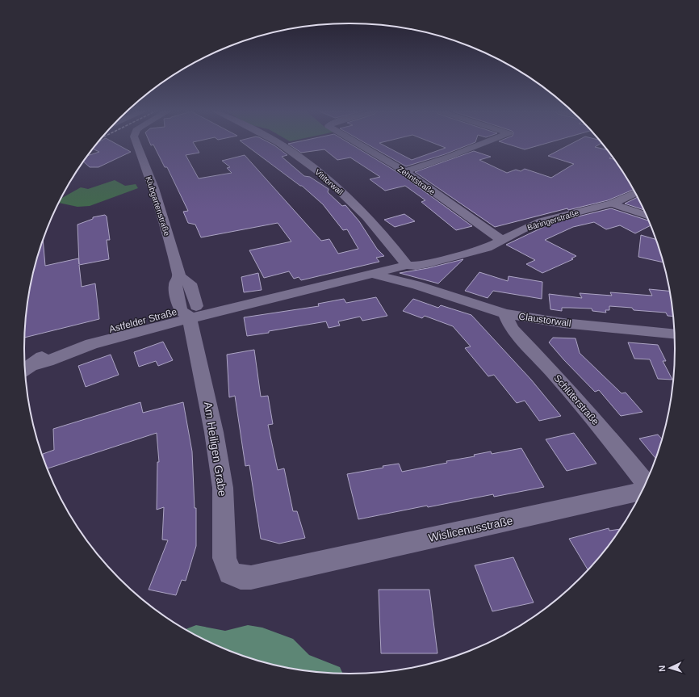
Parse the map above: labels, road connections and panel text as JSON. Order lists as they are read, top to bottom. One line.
{"streets":{"street":["Zehntstraße","Vititorwall","Klubgartenstraße","Bäringerstraße","Claustorwall","Astfelder Straße","Schlüterstraße","Am Heiligen Grabe","Wislicenusstraße"]},"crossings":[["Zehntstraße","Bäringerstraße"],["Vititorwall","Bäringerstraße"],["Vititorwall","Claustorwall"],["Vititorwall","Astfelder Straße"],["Klubgartenstraße","Astfelder Straße"],["Klubgartenstraße","Am Heiligen Grabe"],["Bäringerstraße","Claustorwall"],["Bäringerstraße","Astfelder Straße"],["Claustorwall","Astfelder Straße"],["Claustorwall","Schlüterstraße"],["Astfelder Straße","Am Heiligen Grabe"],["Am Heiligen Grabe","Wislicenusstraße"]],"north":"left"}
